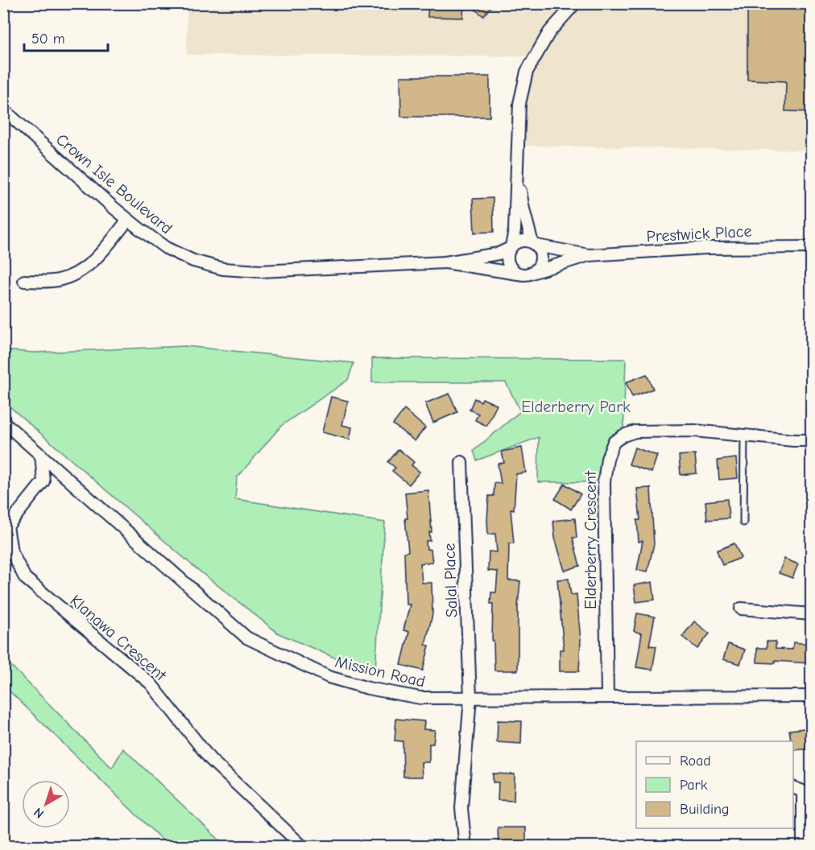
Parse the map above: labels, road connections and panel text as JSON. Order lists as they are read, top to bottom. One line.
{"streets":{"street":["Crown Isle Boulevard","Prestwick Place","Elderberry Crescent","Salal Place","Klanawa Crescent","Mission Road"]},"crossings":[["Crown Isle Boulevard","Prestwick Place"],["Elderberry Crescent","Mission Road"],["Salal Place","Mission Road"],["Klanawa Crescent","Mission Road"]],"parks":["Elderberry Park"],"legend":["Road","Park","Building"],"scale_bar":"50 m","north":"bottom left"}
